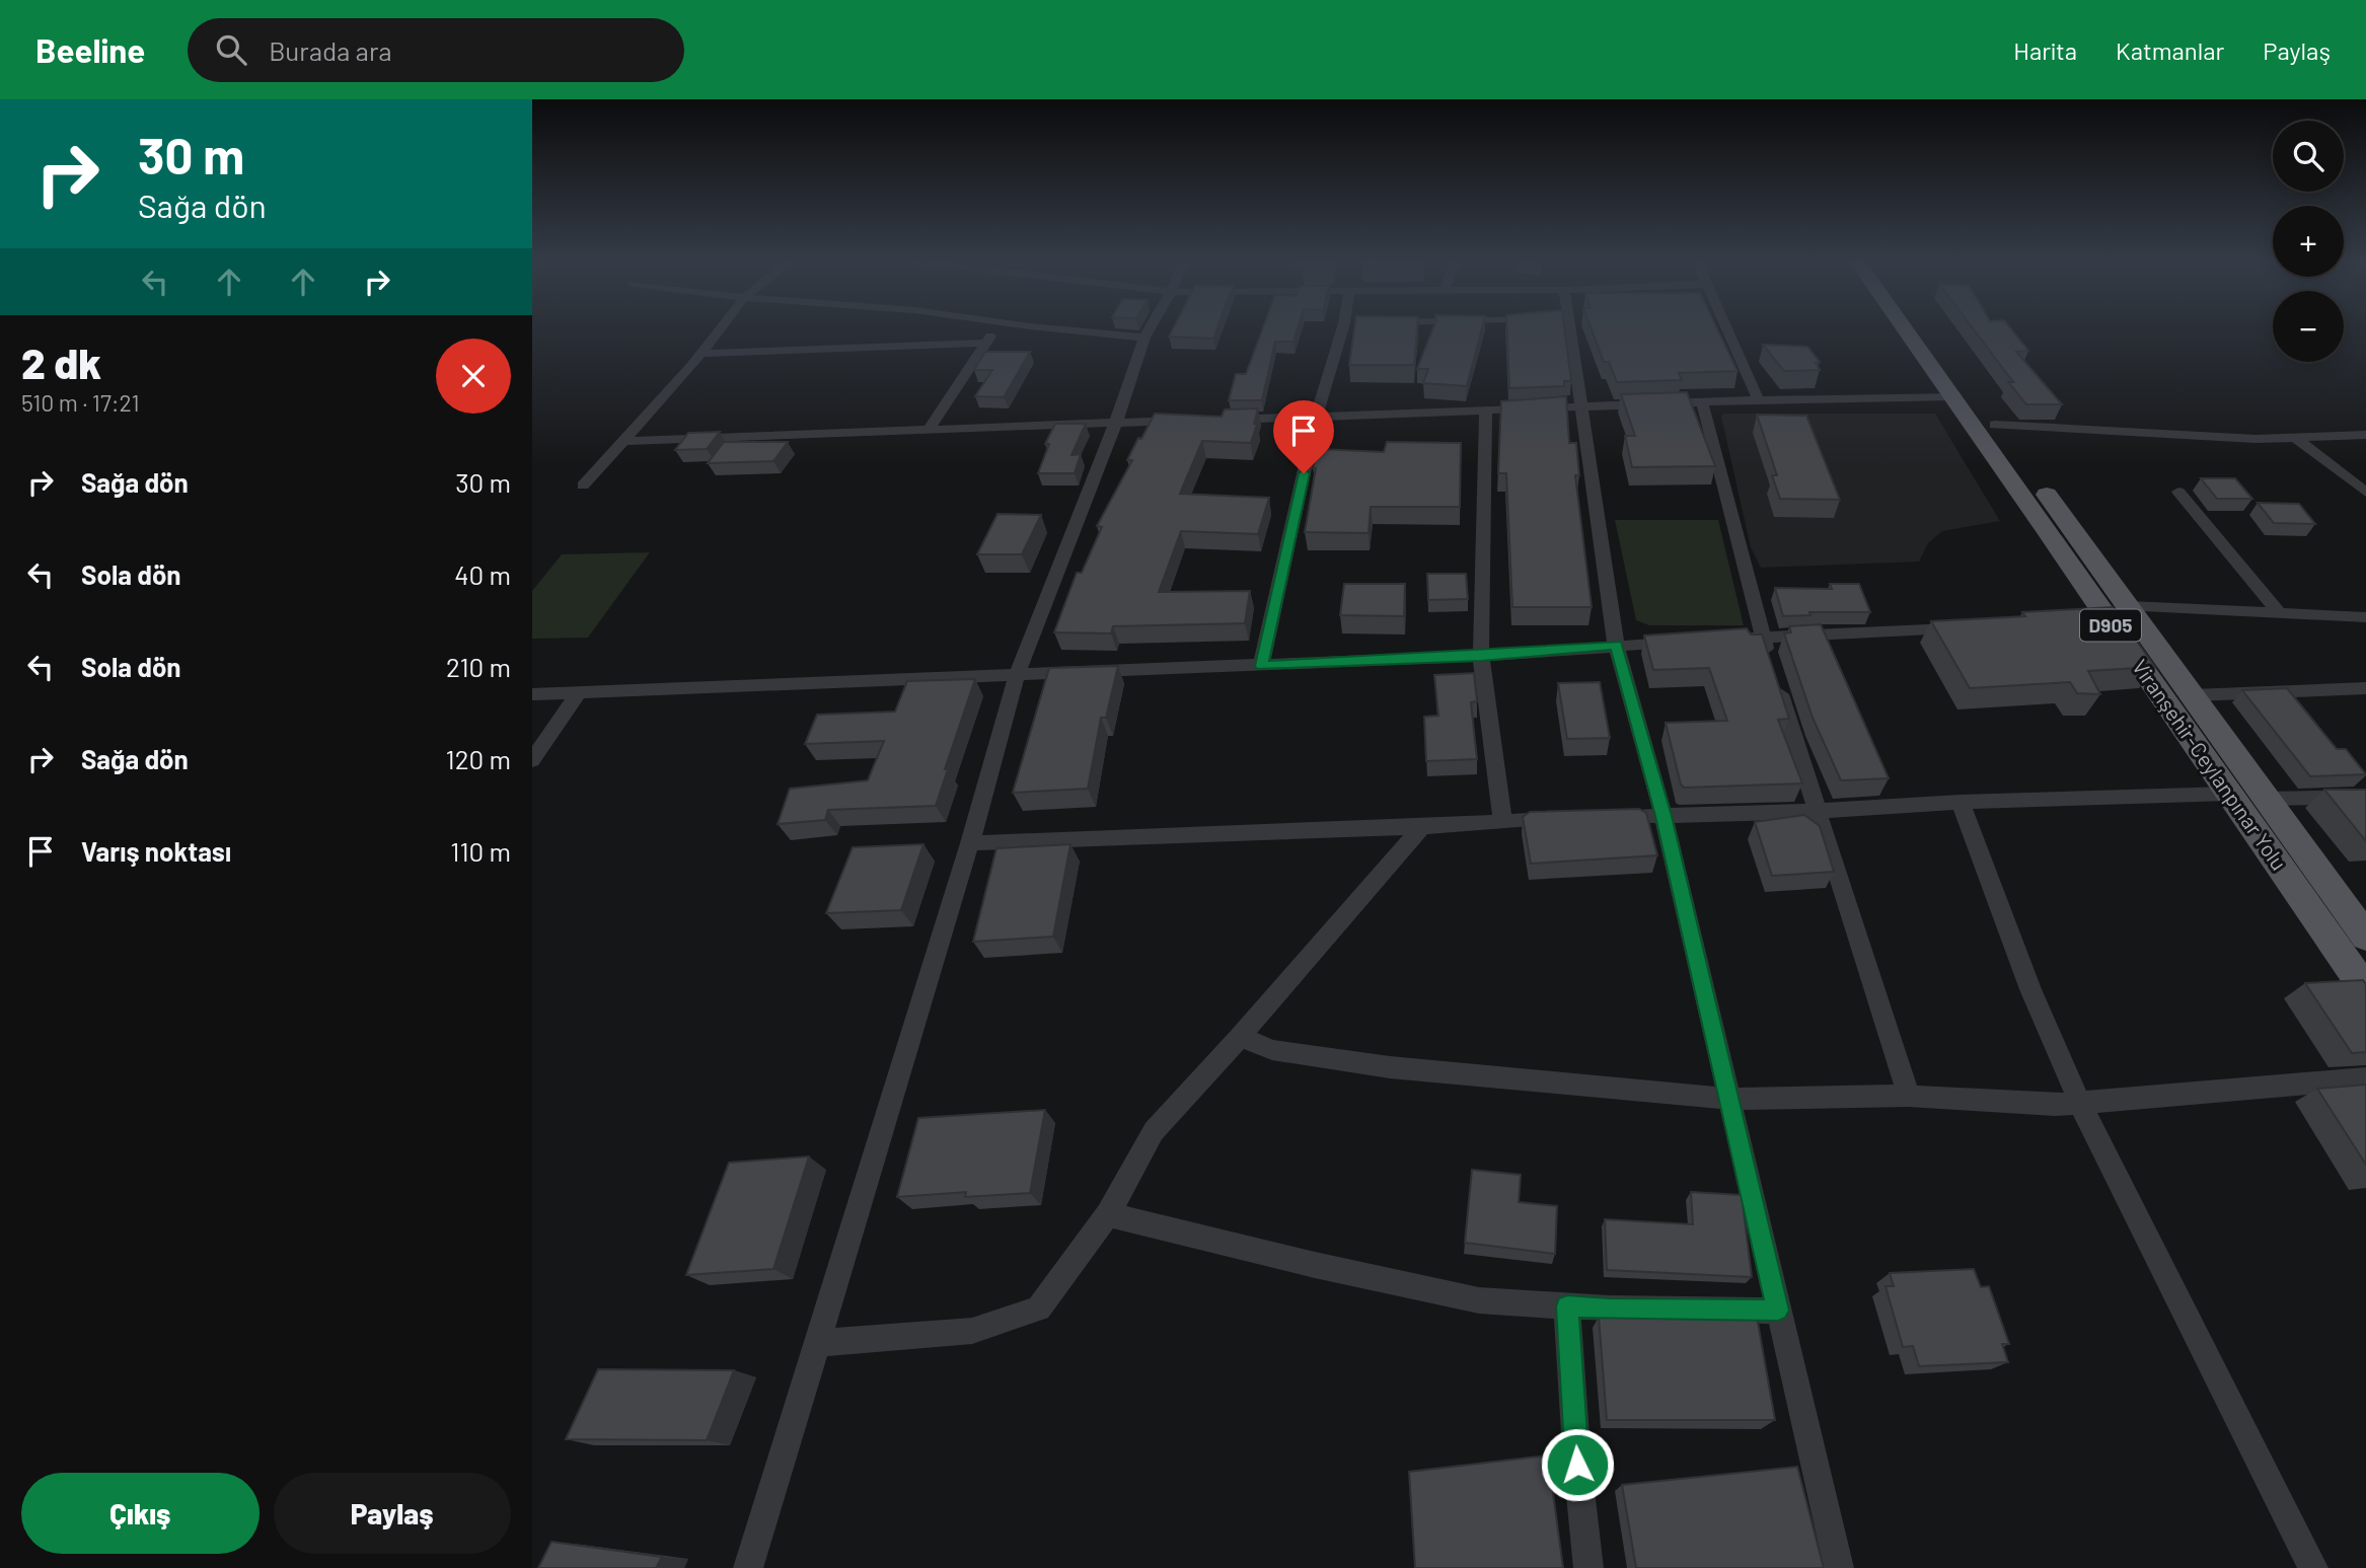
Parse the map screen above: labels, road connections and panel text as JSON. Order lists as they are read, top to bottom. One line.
{"streets":{"main road":["D905","Viranşehir-Ceylanpınar Yolu"]},"page":{"header":"Beeline","search":"Burada ara","nav":["Harita","Katmanlar","Paylaş"],"turn":["30 m","Sağa dön"],"map_buttons":["+","−"],"heading":["2 dk","510 m · 17:21"],"list":[{"name":"Sağa dön","value":"30 m"},{"name":"Sola dön","value":"40 m"},{"name":"Sola dön","value":"210 m"},{"name":"Sağa dön","value":"120 m"},{"name":"Varış noktası","value":"110 m"}],"buttons":["Çıkış","Paylaş"]}}
